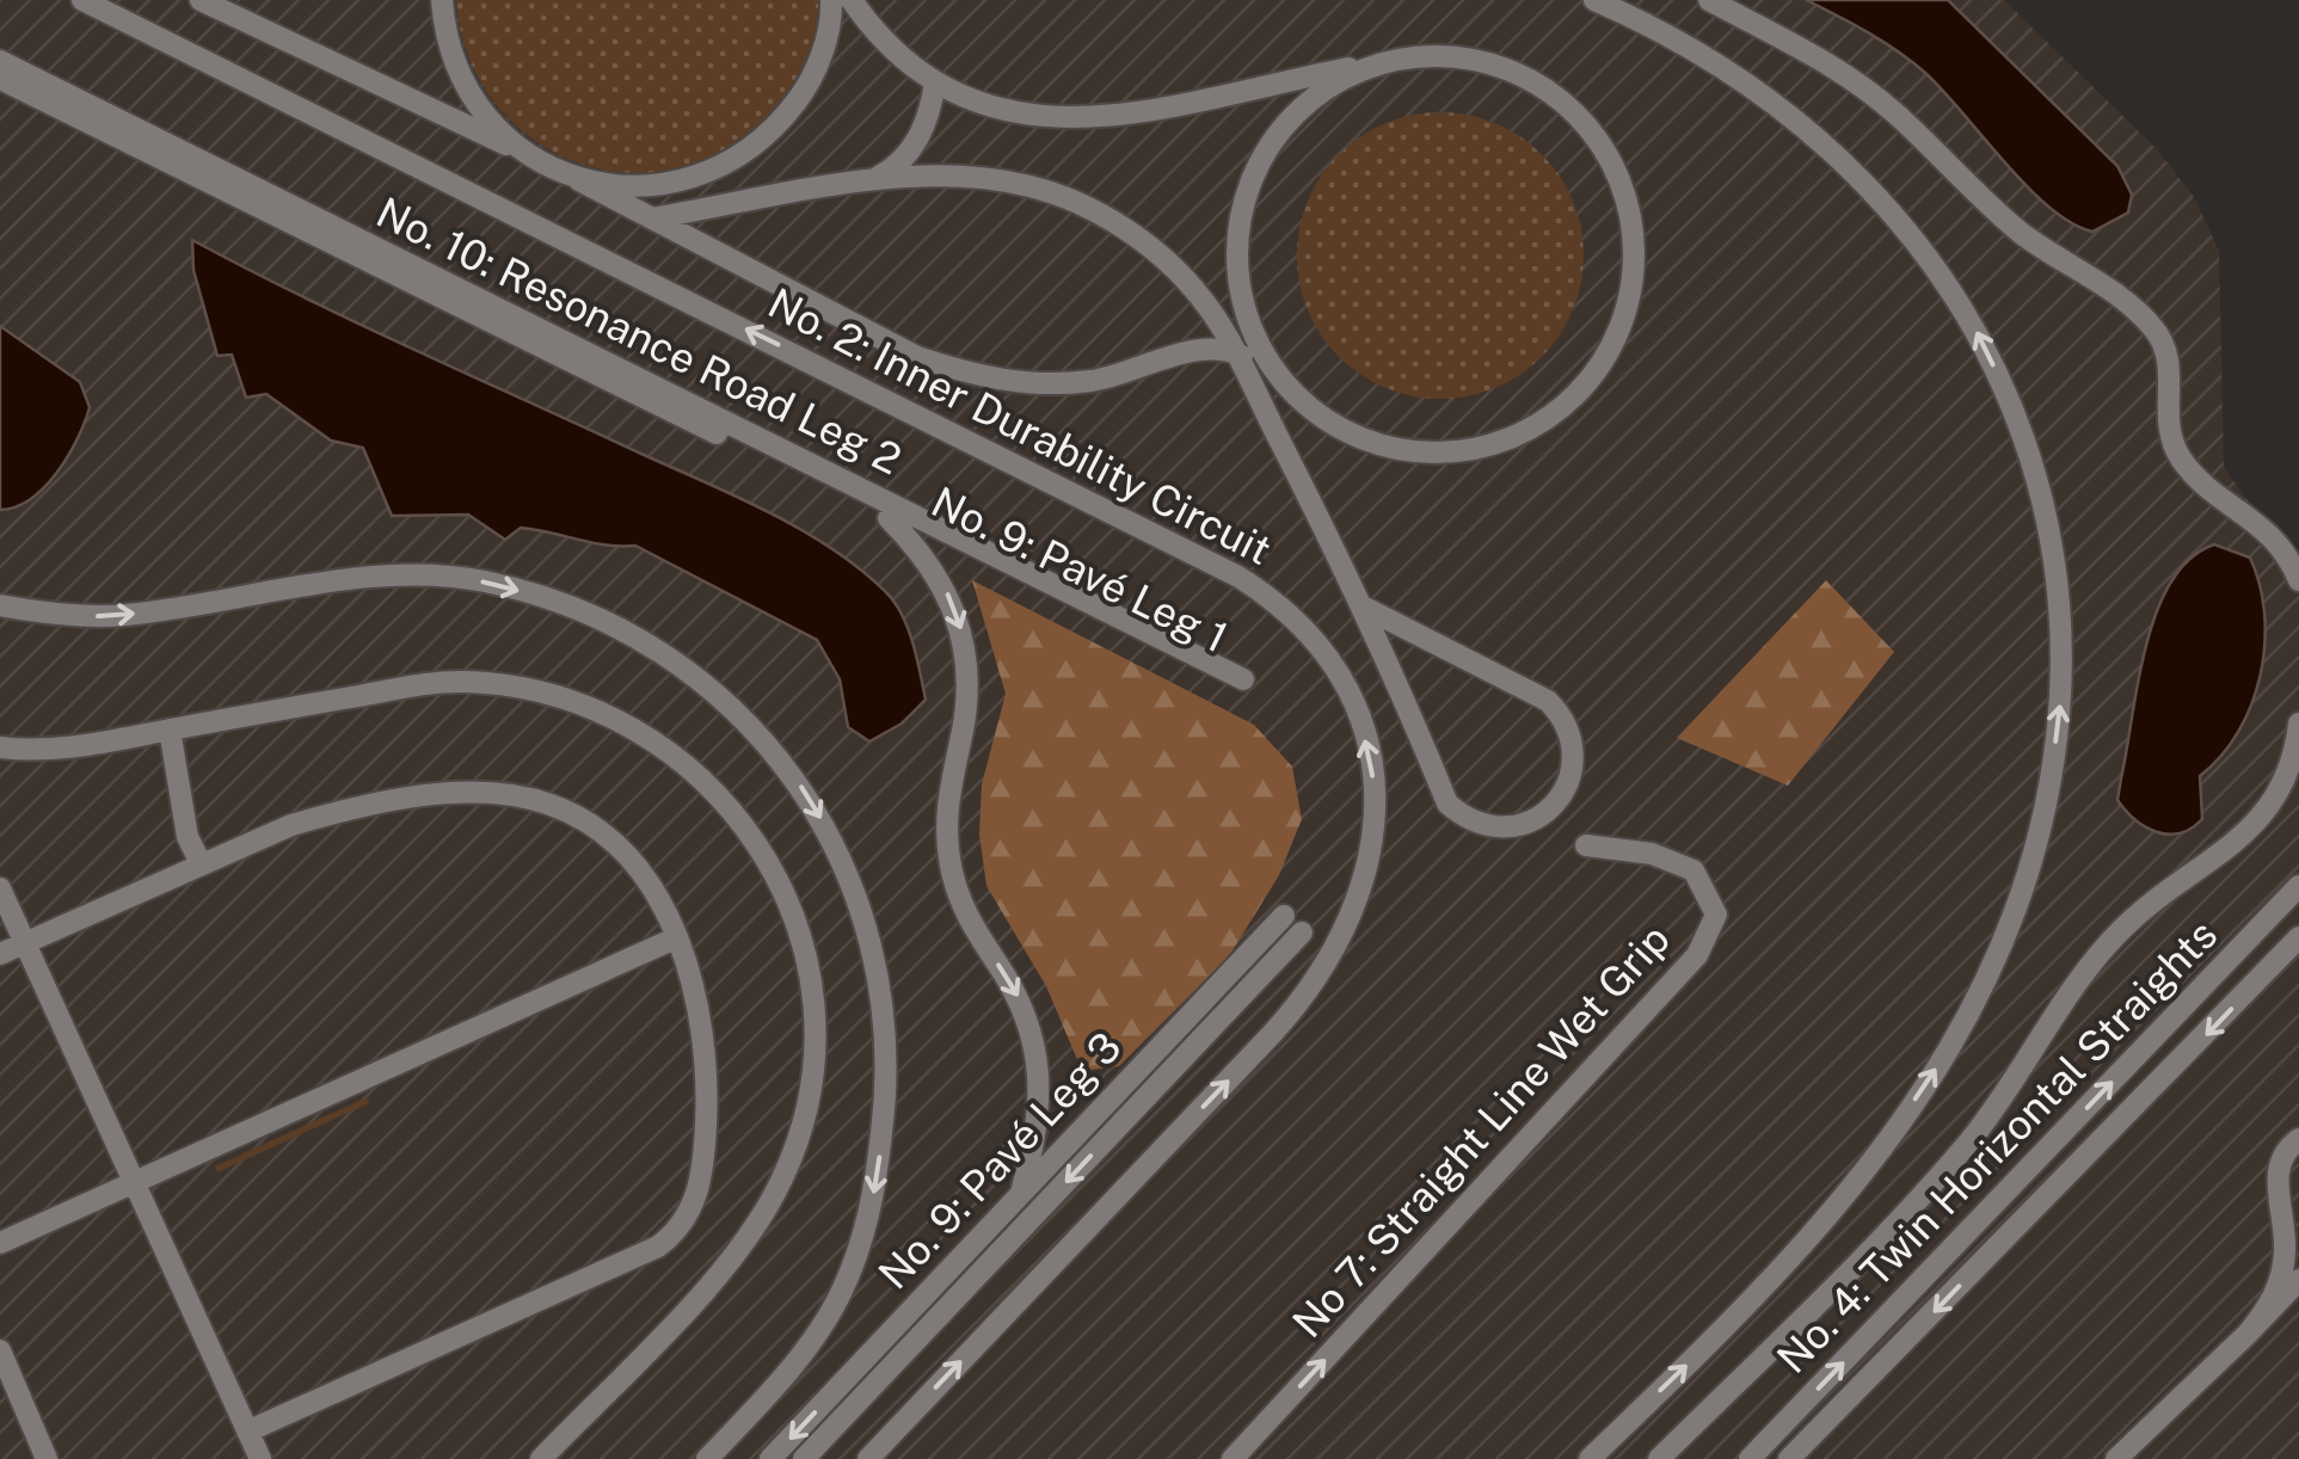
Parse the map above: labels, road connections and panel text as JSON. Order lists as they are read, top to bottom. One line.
{"streets":{"street":["No. 10: Resonance Road Leg 2","No. 2: Inner Durability Circuit","No. 9: Pavé Leg 1","No 7: Straight Line Wet Grip","No. 4: Twin Horizontal Straights","No. 9: Pavé Leg 3"]},"crossings":[["No. 10: Resonance Road Leg 2","No. 9: Pavé Leg 1"]]}
